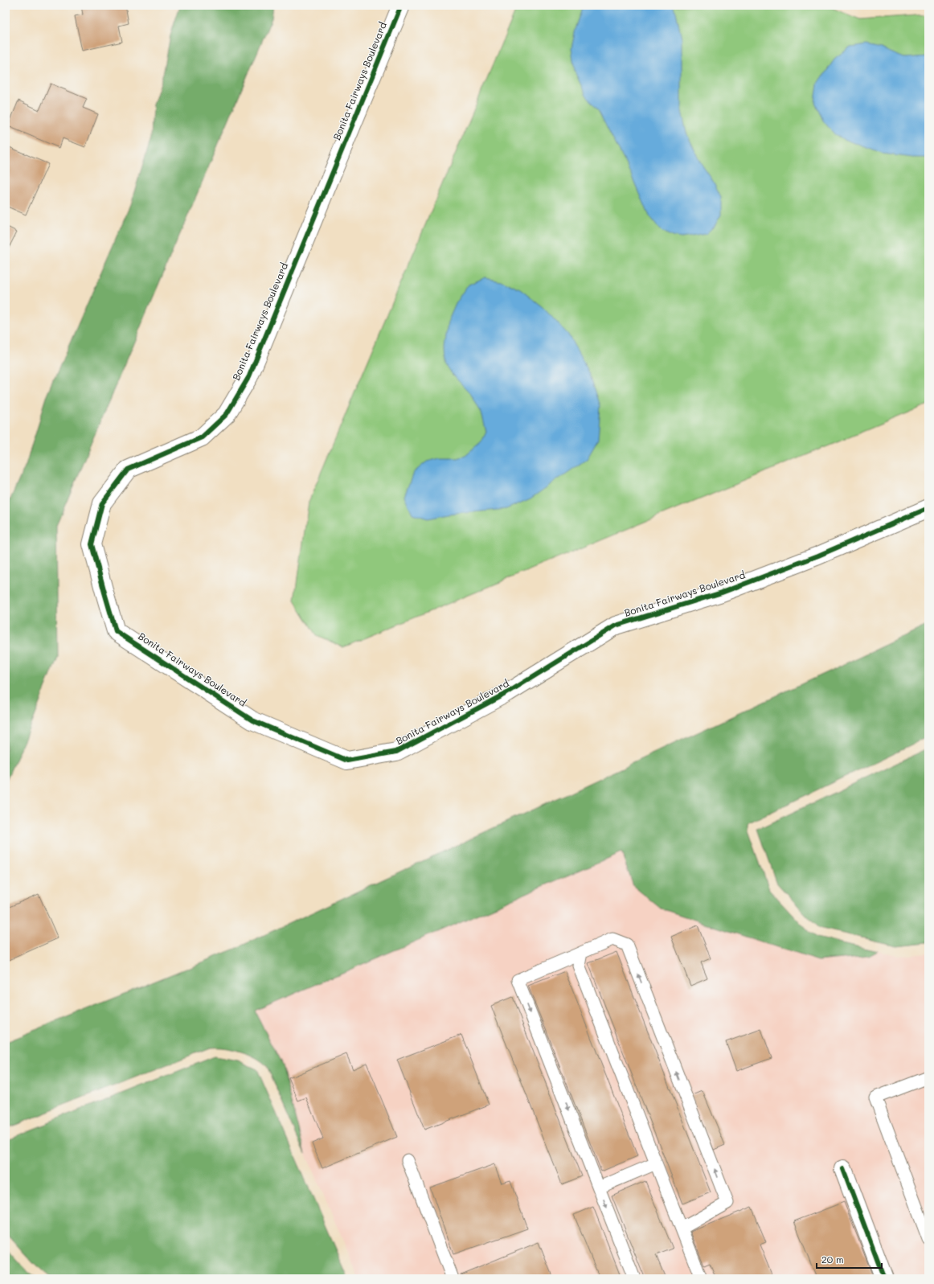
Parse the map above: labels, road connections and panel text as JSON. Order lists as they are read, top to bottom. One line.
{"streets":{"street":["Bonita Fairways Boulevard"]},"scale_bar":"20 m"}
